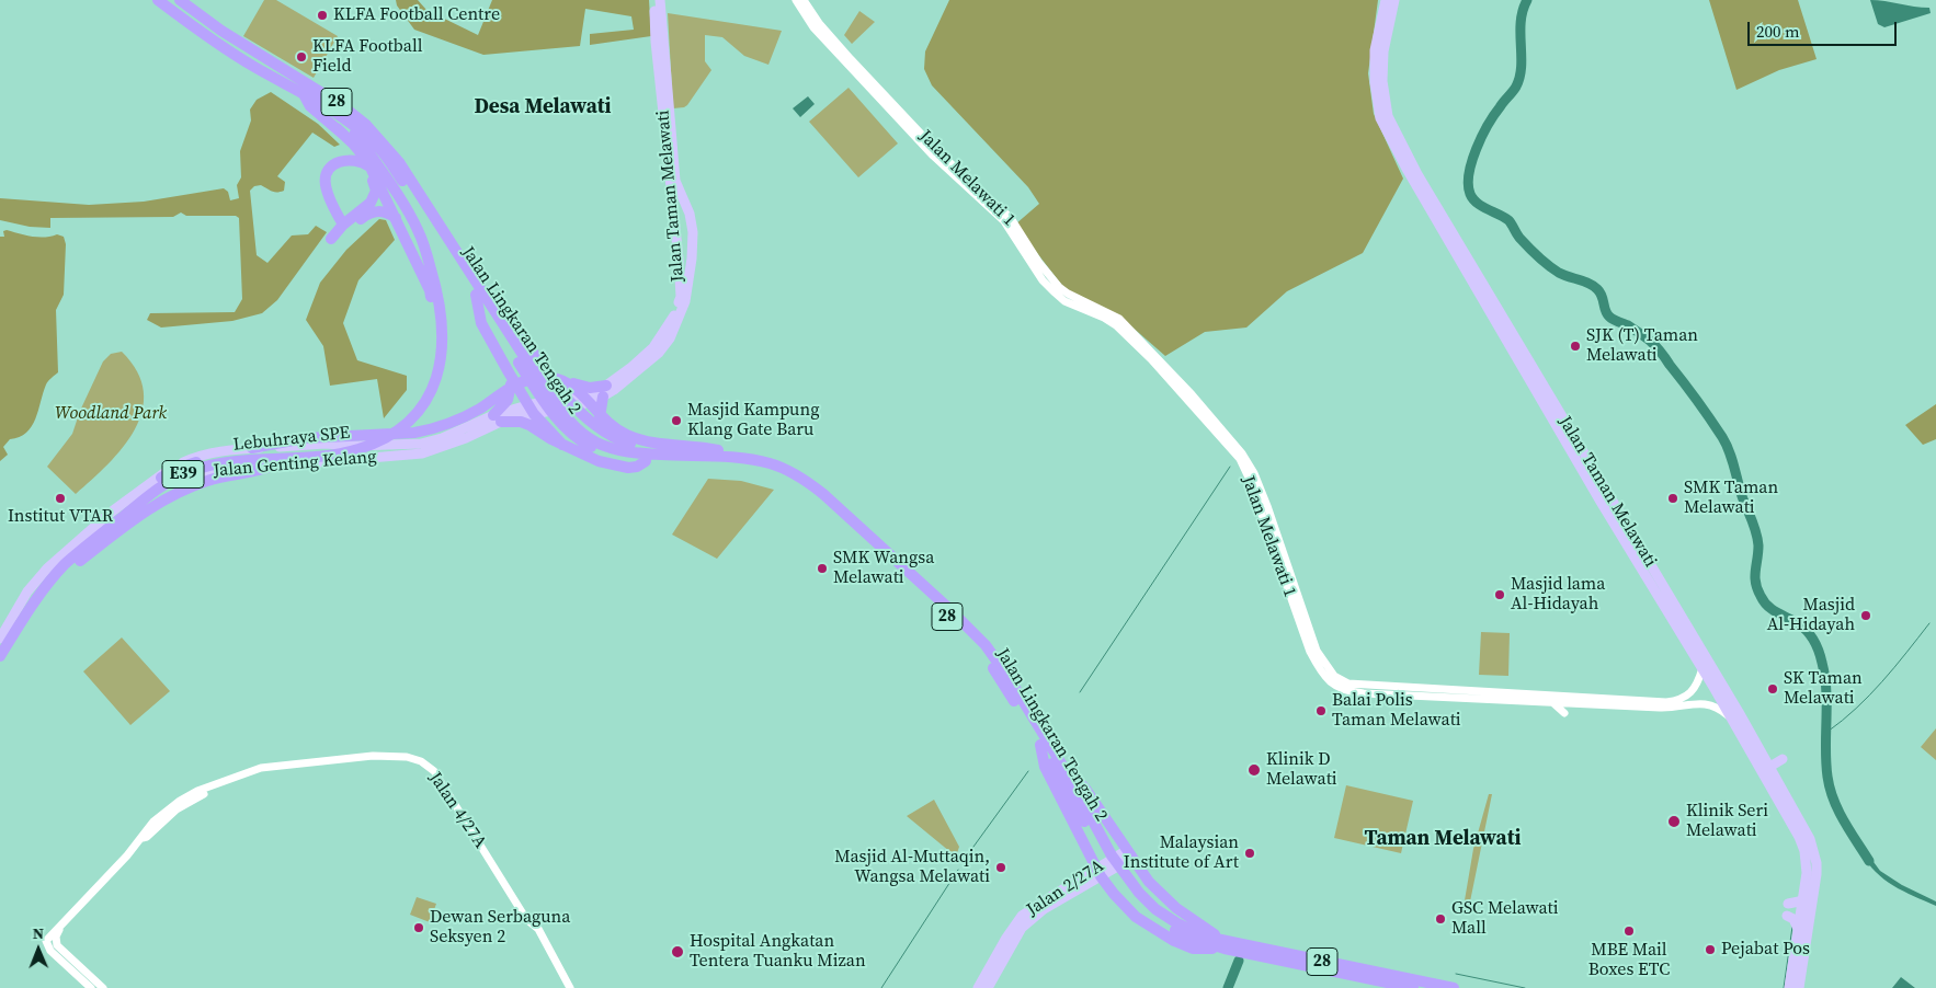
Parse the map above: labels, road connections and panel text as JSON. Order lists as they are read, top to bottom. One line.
{"streets":{"highway":["28","Jalan Lingkaran Tengah 2","Lebuhraya SPE","E39"],"main road":["Jalan Taman Melawati","Jalan Genting Kelang","Jalan 2/27A"],"street":["Jalan Melawati 1","Jalan 4/27A"]},"crossings":[["Jalan Melawati 1","Jalan Taman Melawati"],["Jalan Taman Melawati","Jalan Lingkaran Tengah 2"],["Jalan Taman Melawati","Jalan Genting Kelang"],["Lebuhraya SPE","E39"],["Jalan Genting Kelang","E39"]],"districts":["Desa Melawati","Taman Melawati"],"parks":["Woodland Park"],"places":["KLFA Football Centre","KLFA Football Field","SJK (T) Taman Melawati","Masjid Kampung Klang Gate Baru","Institut VTAR","SMK Taman Melawati","SMK Wangsa Melawati","Masjid lama Al-Hidayah","Masjid Al-Hidayah","SK Taman Melawati","Balai Polis Taman Melawati","Klinik D Melawati","Klinik Seri Melawati","Malaysian Institute of Art","Masjid Al-Muttaqin, Wangsa Melawati","GSC Melawati Mall","Dewan Serbaguna Seksyen 2","MBE Mail Boxes ETC","Pejabat Pos","Hospital Angkatan Tentera Tuanku Mizan"],"scale_bar":"200 m","north":"top"}
